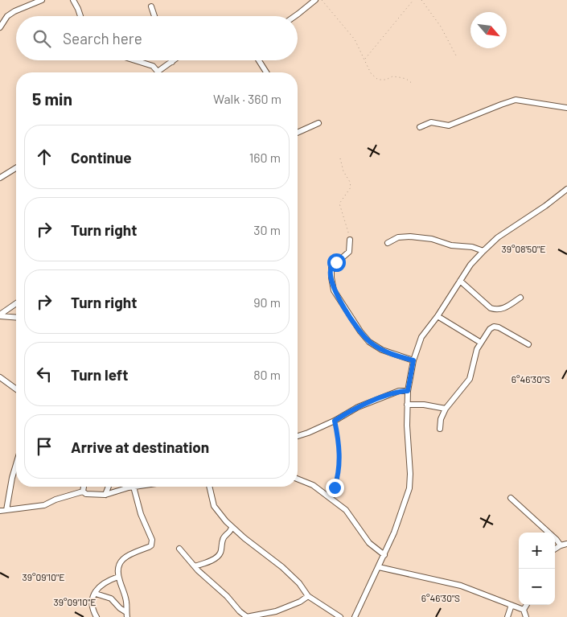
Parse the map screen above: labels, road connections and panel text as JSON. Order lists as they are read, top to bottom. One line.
{"north":"bottom right","page":{"search":"Search here","heading":["5 min","Walk · 360 m"],"list":[["Continue","160 m"],["Turn right","30 m"],["Turn right","90 m"],["Turn left","80 m"],"Arrive at destination"],"map_buttons":["+","−"]},"coordinates":["39°08'50\"E","6°46'30\"S","39°09'10\"E"]}
